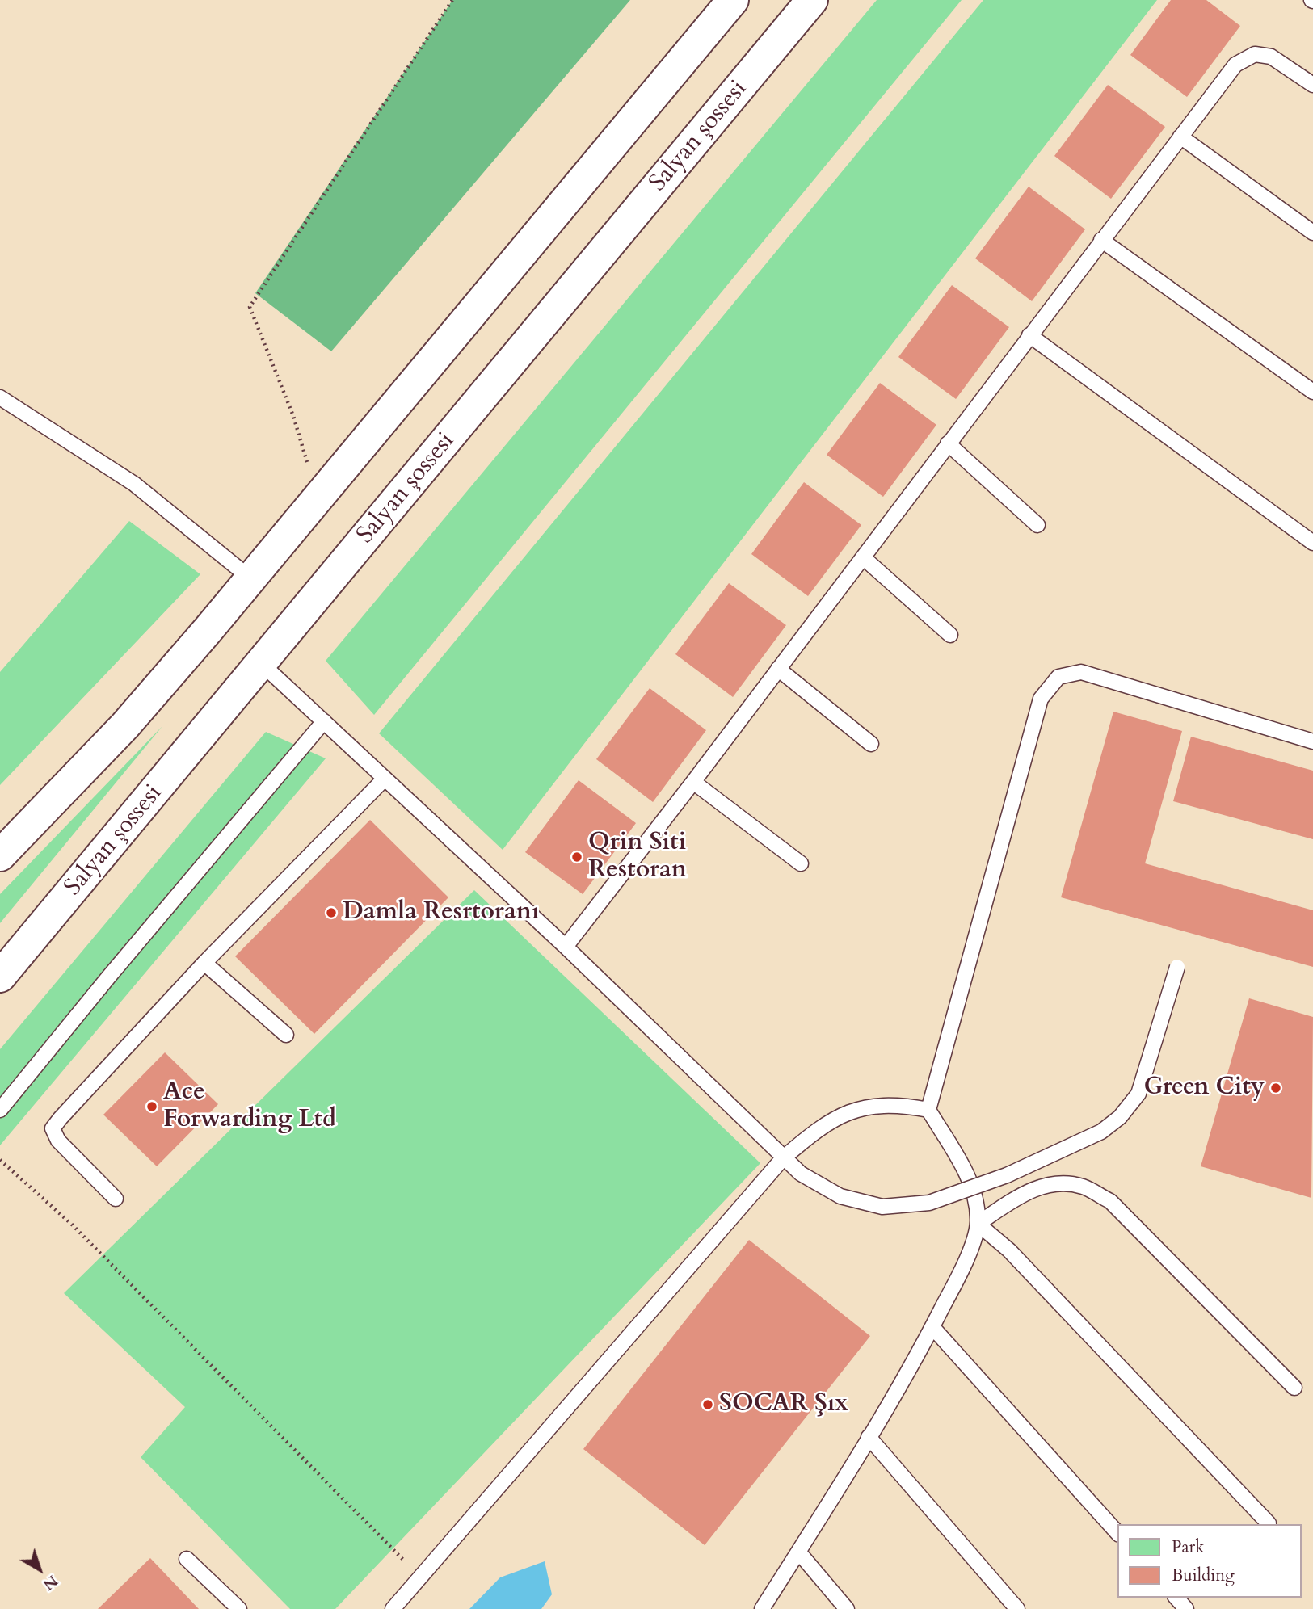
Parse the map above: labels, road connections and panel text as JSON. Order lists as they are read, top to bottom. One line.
{"streets":{"highway":["Salyan şossesi"]},"places":["Qrin Siti Restoran","Damla Resrtoranı","Green City","Ace Forwarding Ltd","SOCAR Şıx"],"legend":["Park","Building"],"north":"bottom right"}
